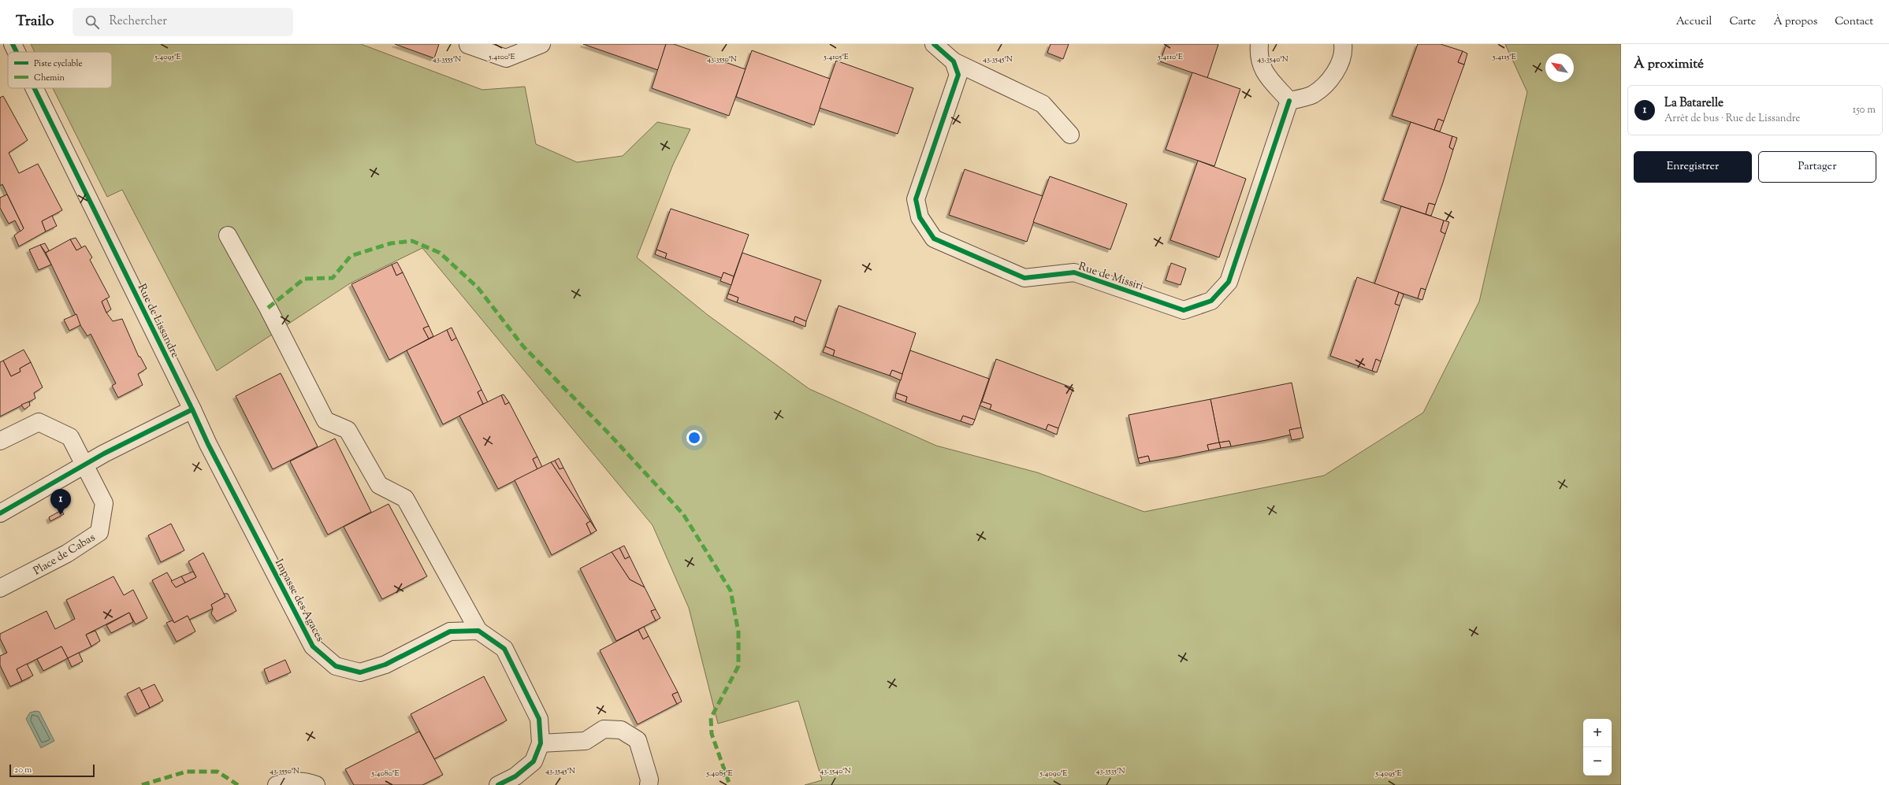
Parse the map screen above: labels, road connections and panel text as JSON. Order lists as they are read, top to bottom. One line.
{"streets":{"street":["Rue de Missiri","Rue de Lissandre","Place de Cabas","Impasse des Agaces"]},"crossings":[["Rue de Lissandre","Impasse des Agaces"]],"legend":["Piste cyclable","Chemin"],"scale_bar":"20 m","north":"top left","page":{"header":"Trailo","search":"Rechercher","nav":["Accueil","Carte","À propos","Contact"],"heading":"À proximité","list":[{"mark":"1","name":"La Batarelle","note":"Arrêt de bus · Rue de Lissandre","value":"150 m"}],"buttons":["Enregistrer","Partager"],"pins":"1","map_buttons":["+","−"],"scale":"20 m"},"coordinates":["5.4095°E","5.4100°E","5.4105°E","5.4110°E","5.4115°E","43.3555°N","43.3550°N","43.3545°N","43.3540°N","43.3535°N","5.4080°E","5.4085°E","5.4090°E"]}
